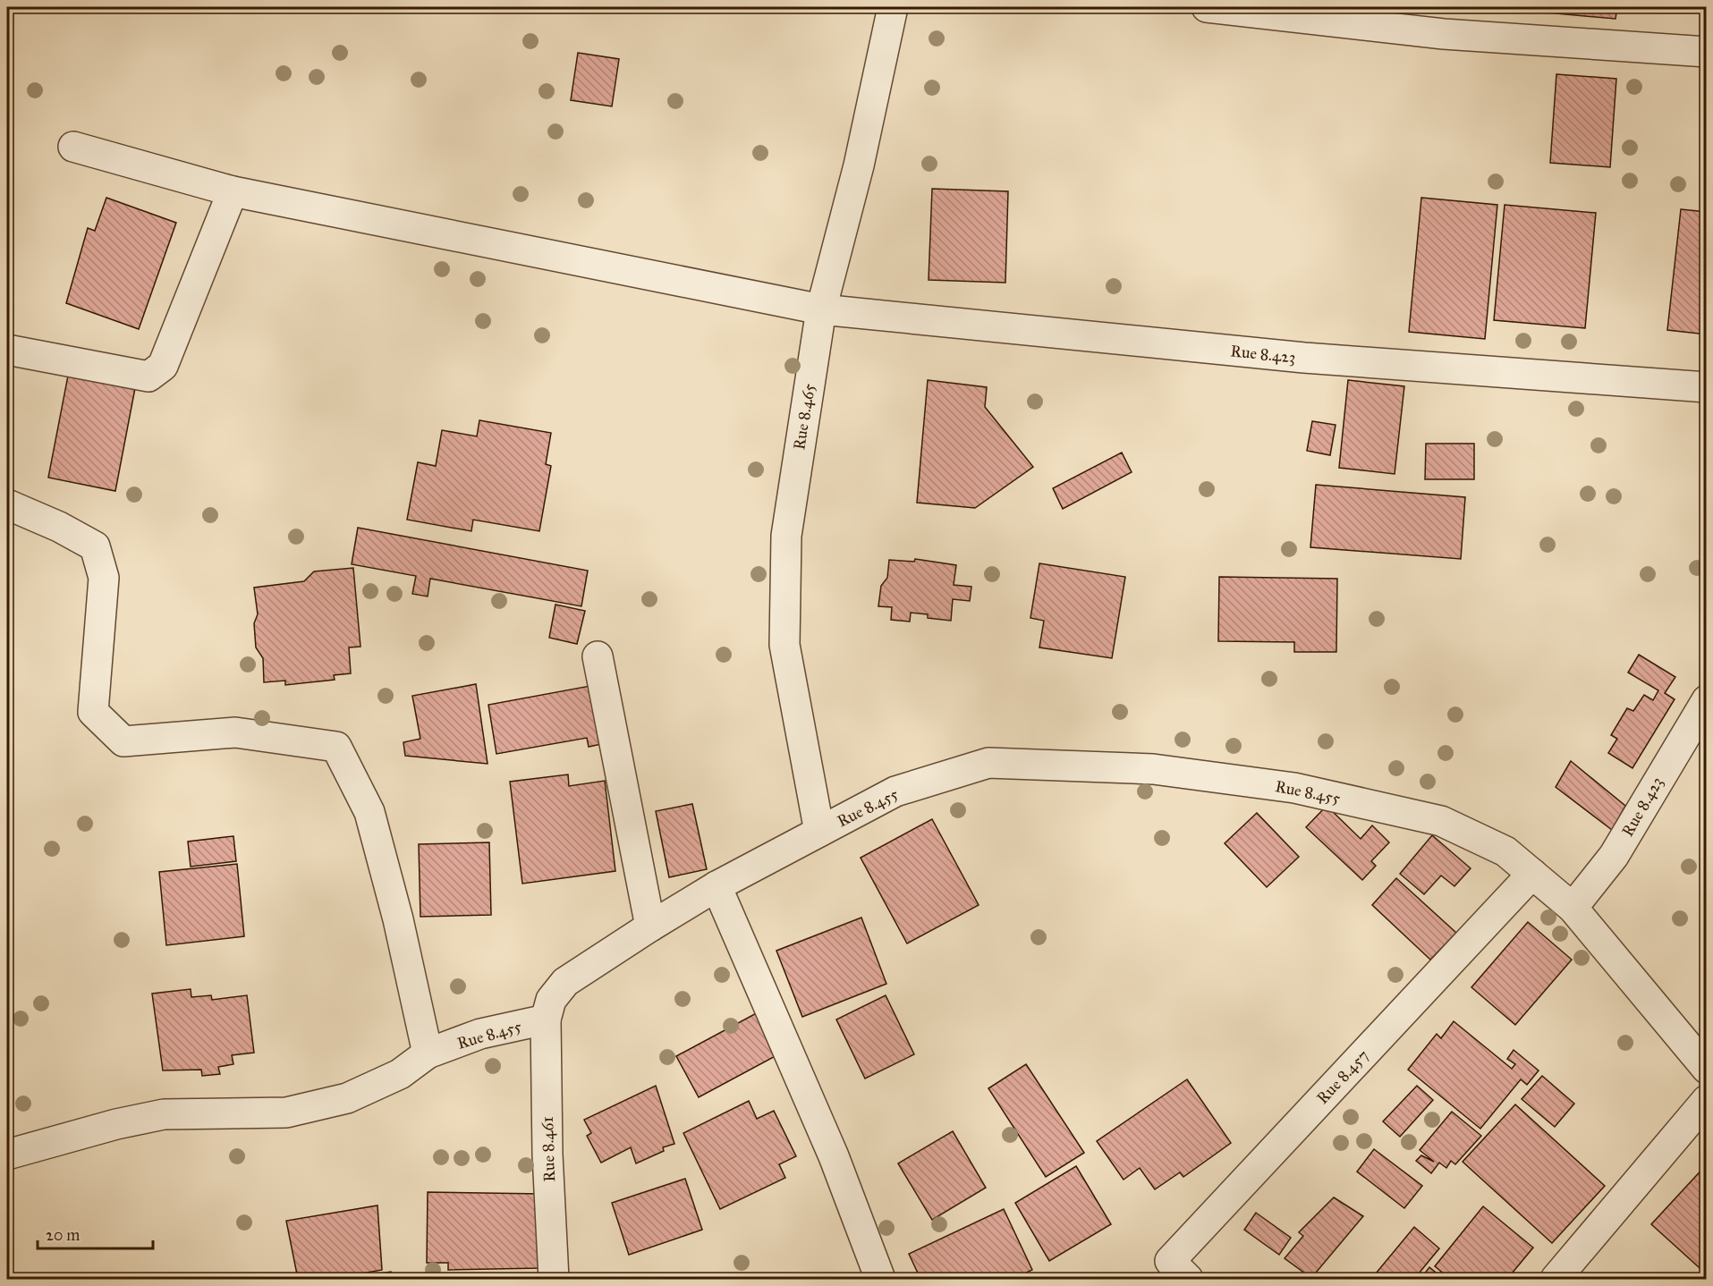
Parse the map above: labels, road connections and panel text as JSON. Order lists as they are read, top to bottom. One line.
{"streets":{"street":["Rue 8.423","Rue 8.465","Rue 8.455","Rue 8.457","Rue 8.461"]},"crossings":[["Rue 8.423","Rue 8.465"],["Rue 8.423","Rue 8.455"],["Rue 8.465","Rue 8.455"],["Rue 8.455","Rue 8.457"],["Rue 8.455","Rue 8.461"]],"scale_bar":"20 m"}
